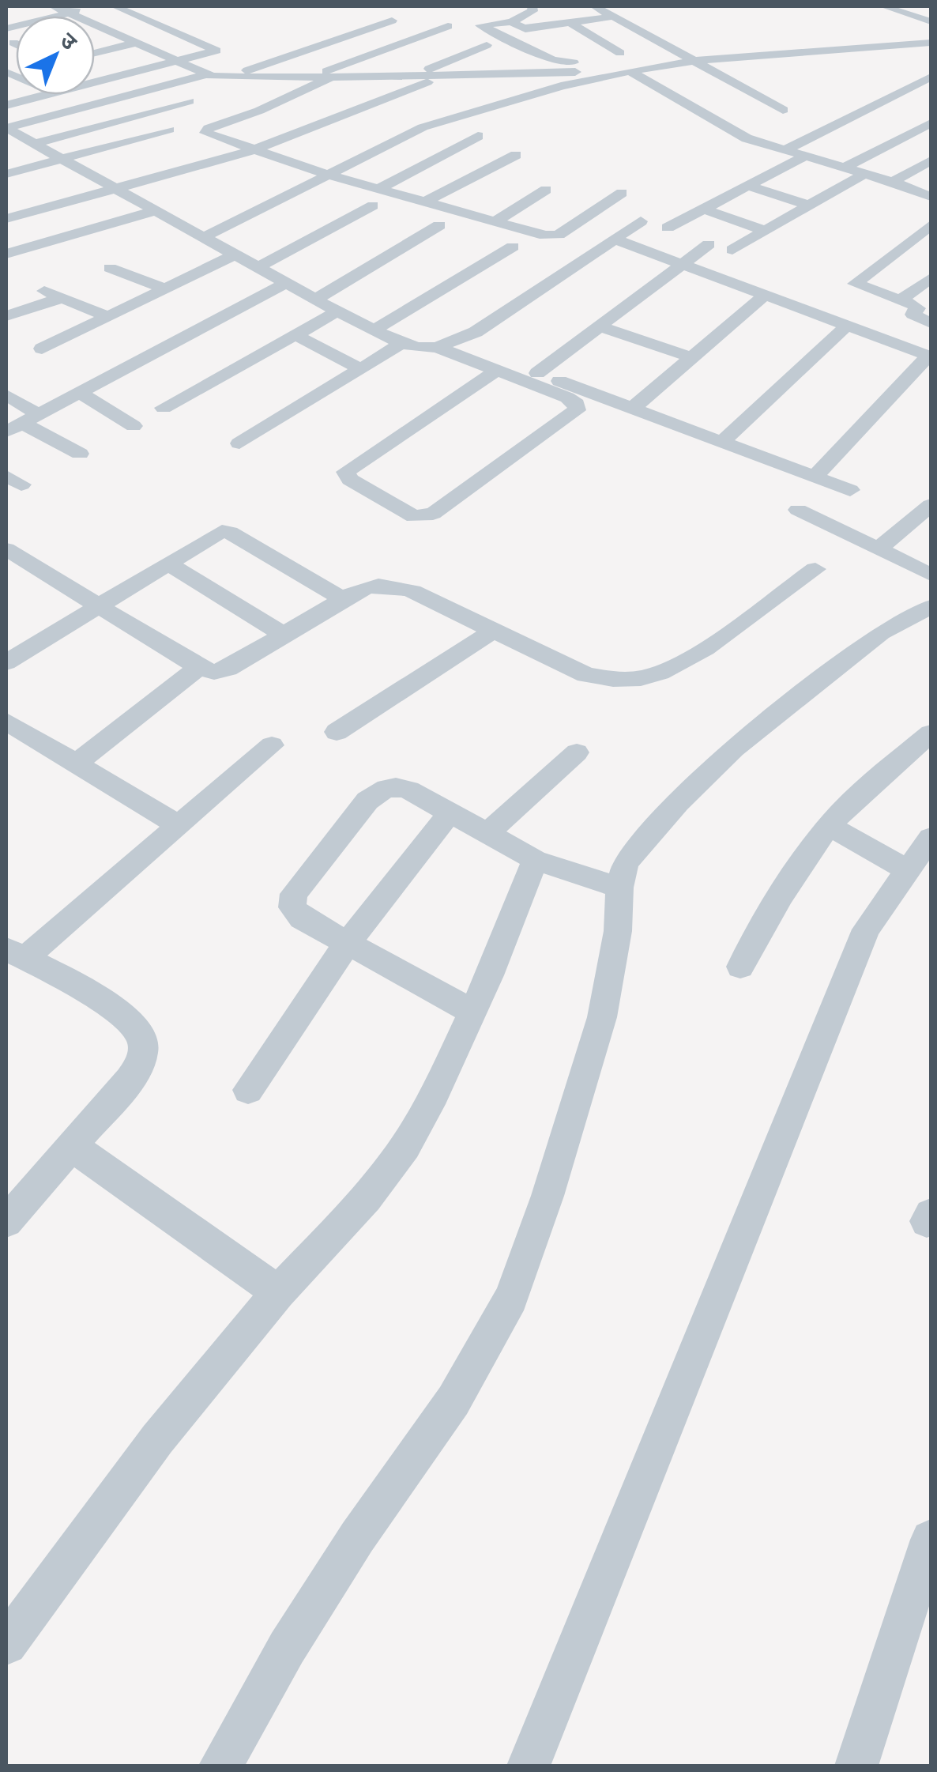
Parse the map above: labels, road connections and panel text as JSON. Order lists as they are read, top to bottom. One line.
{"north":"top right"}
